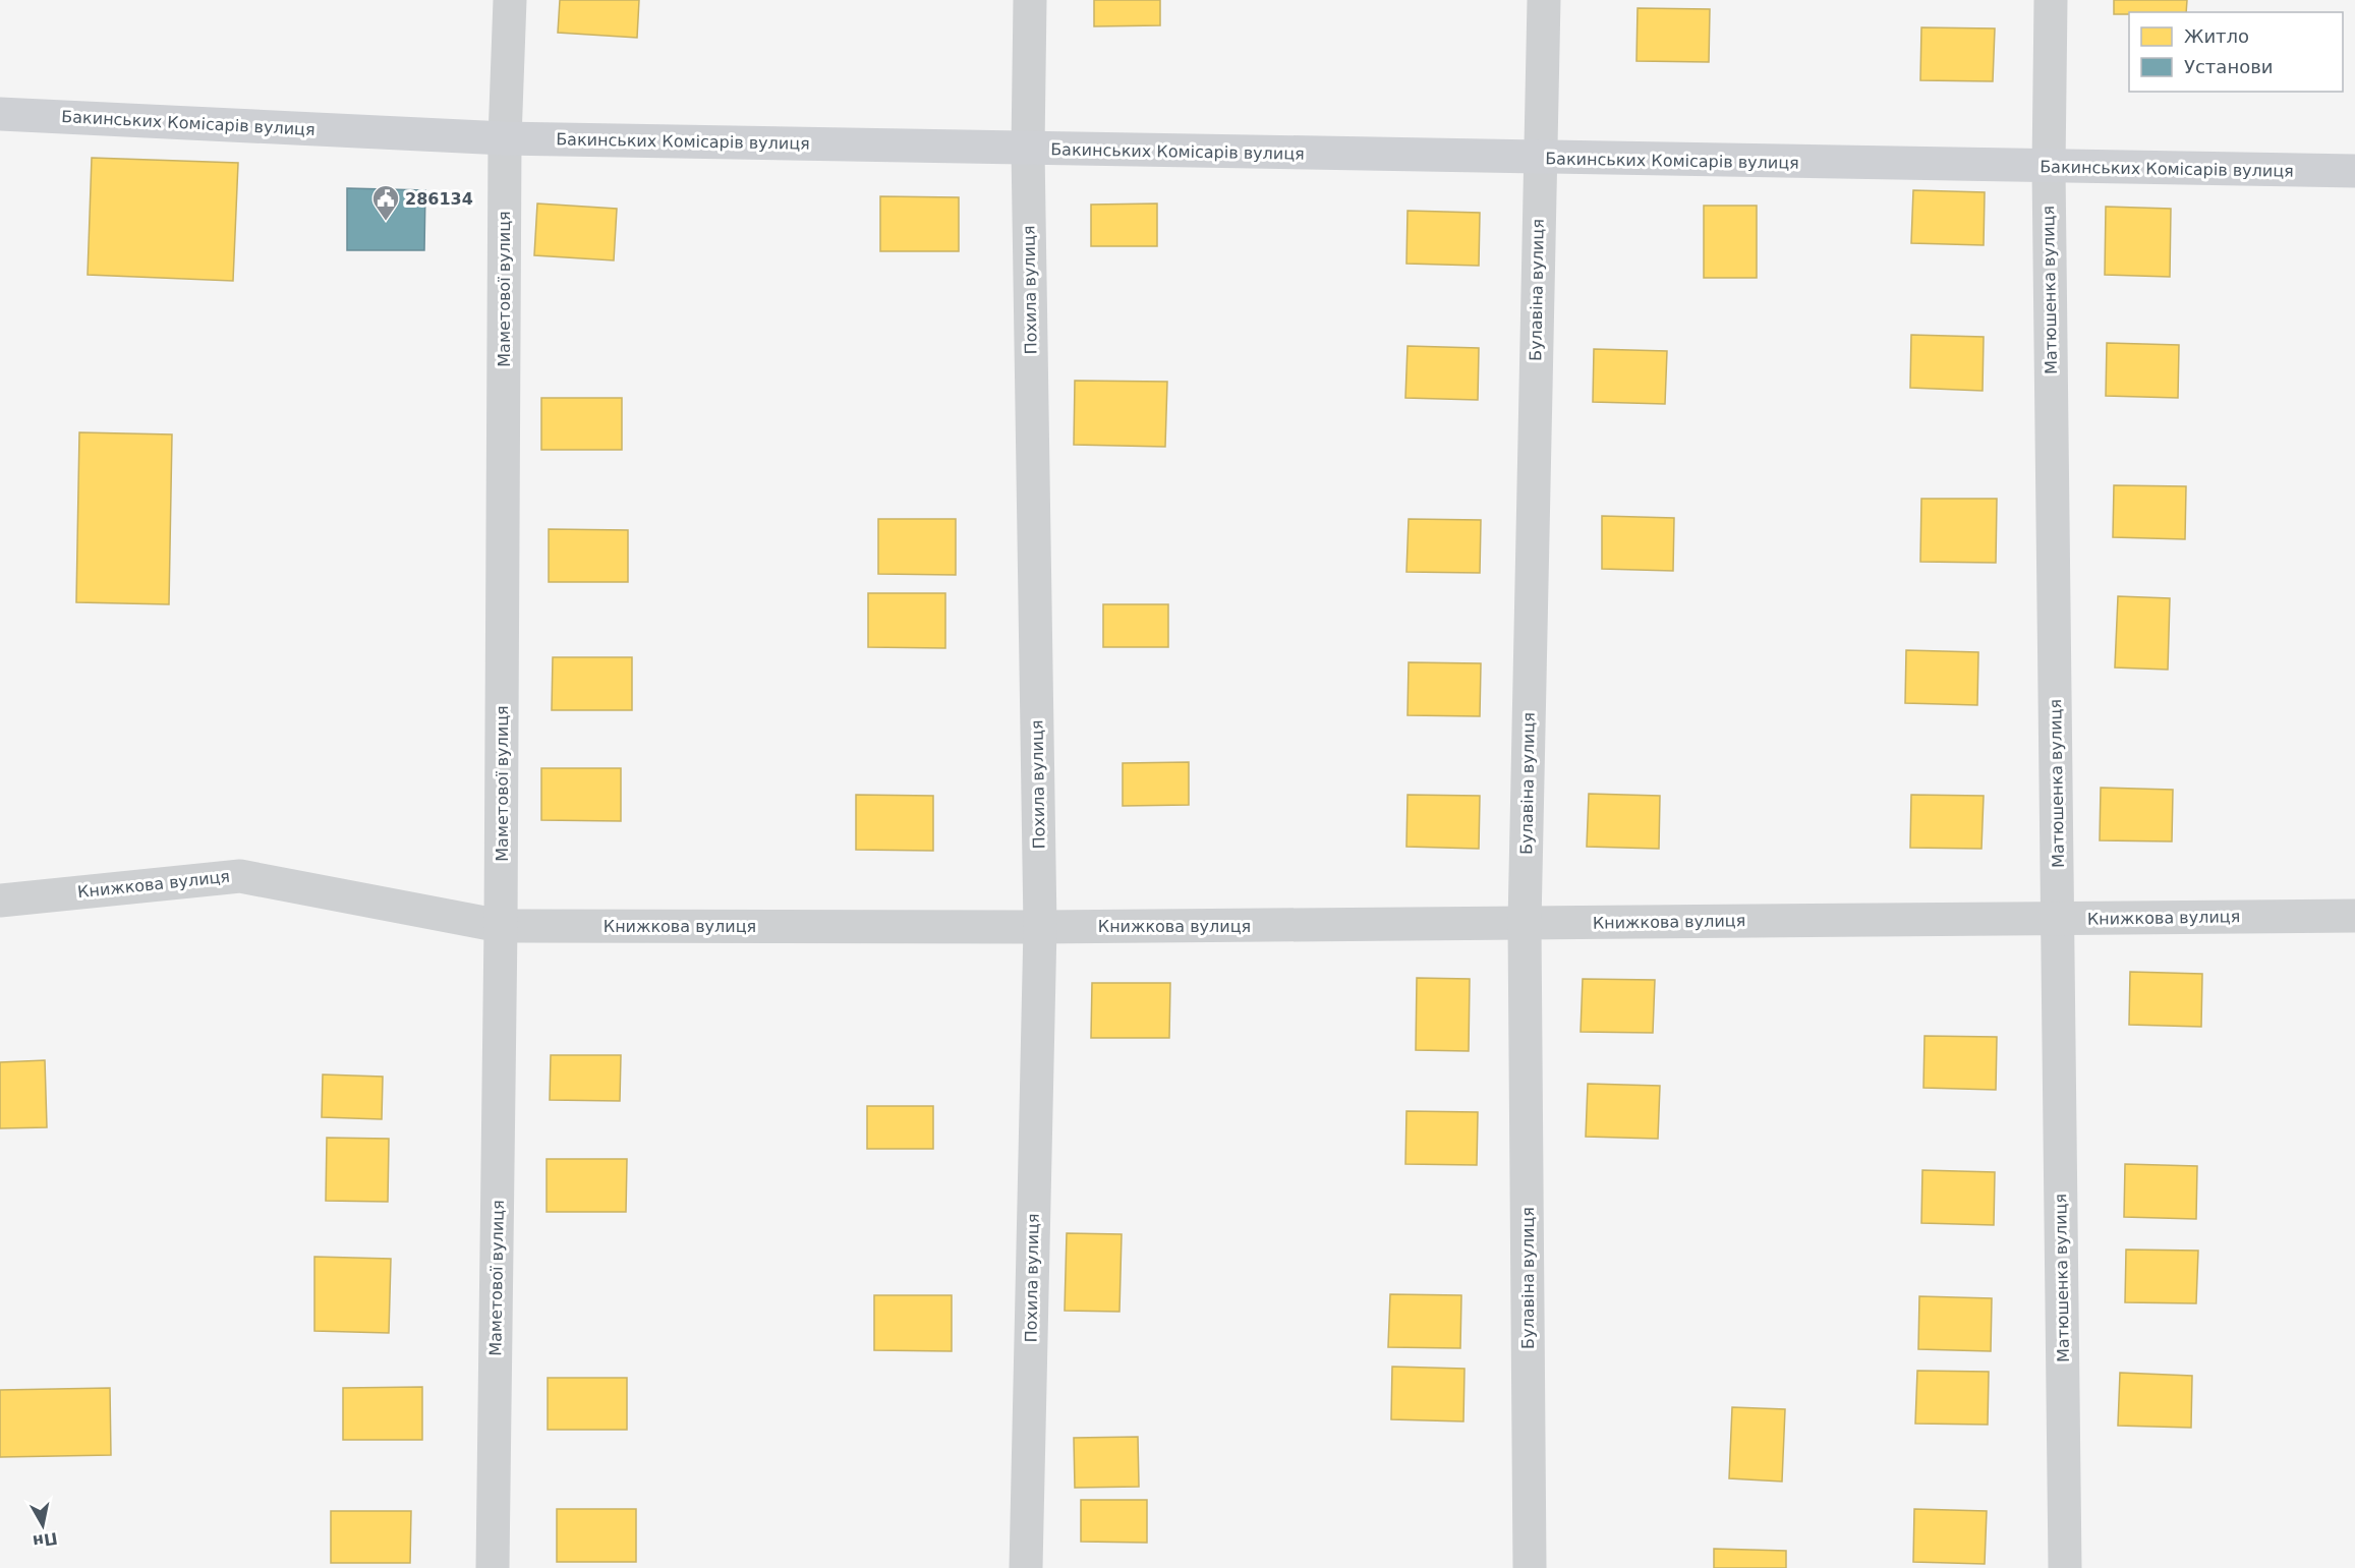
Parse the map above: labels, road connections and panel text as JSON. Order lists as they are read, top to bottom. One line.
{"streets":{"street":["Бакинських Комісарів вулиця","Маметової вулиця","Похила вулиця","Булавіна вулиця","Матюшенка вулиця","Книжкова вулиця"]},"crossings":[["Бакинських Комісарів вулиця","Маметової вулиця"],["Бакинських Комісарів вулиця","Похила вулиця"],["Бакинських Комісарів вулиця","Булавіна вулиця"],["Бакинських Комісарів вулиця","Матюшенка вулиця"],["Маметової вулиця","Книжкова вулиця"],["Похила вулиця","Книжкова вулиця"],["Булавіна вулиця","Книжкова вулиця"],["Матюшенка вулиця","Книжкова вулиця"]],"places":{"public building":["286134"]},"legend":["Житло","Установи"],"north":"bottom"}
